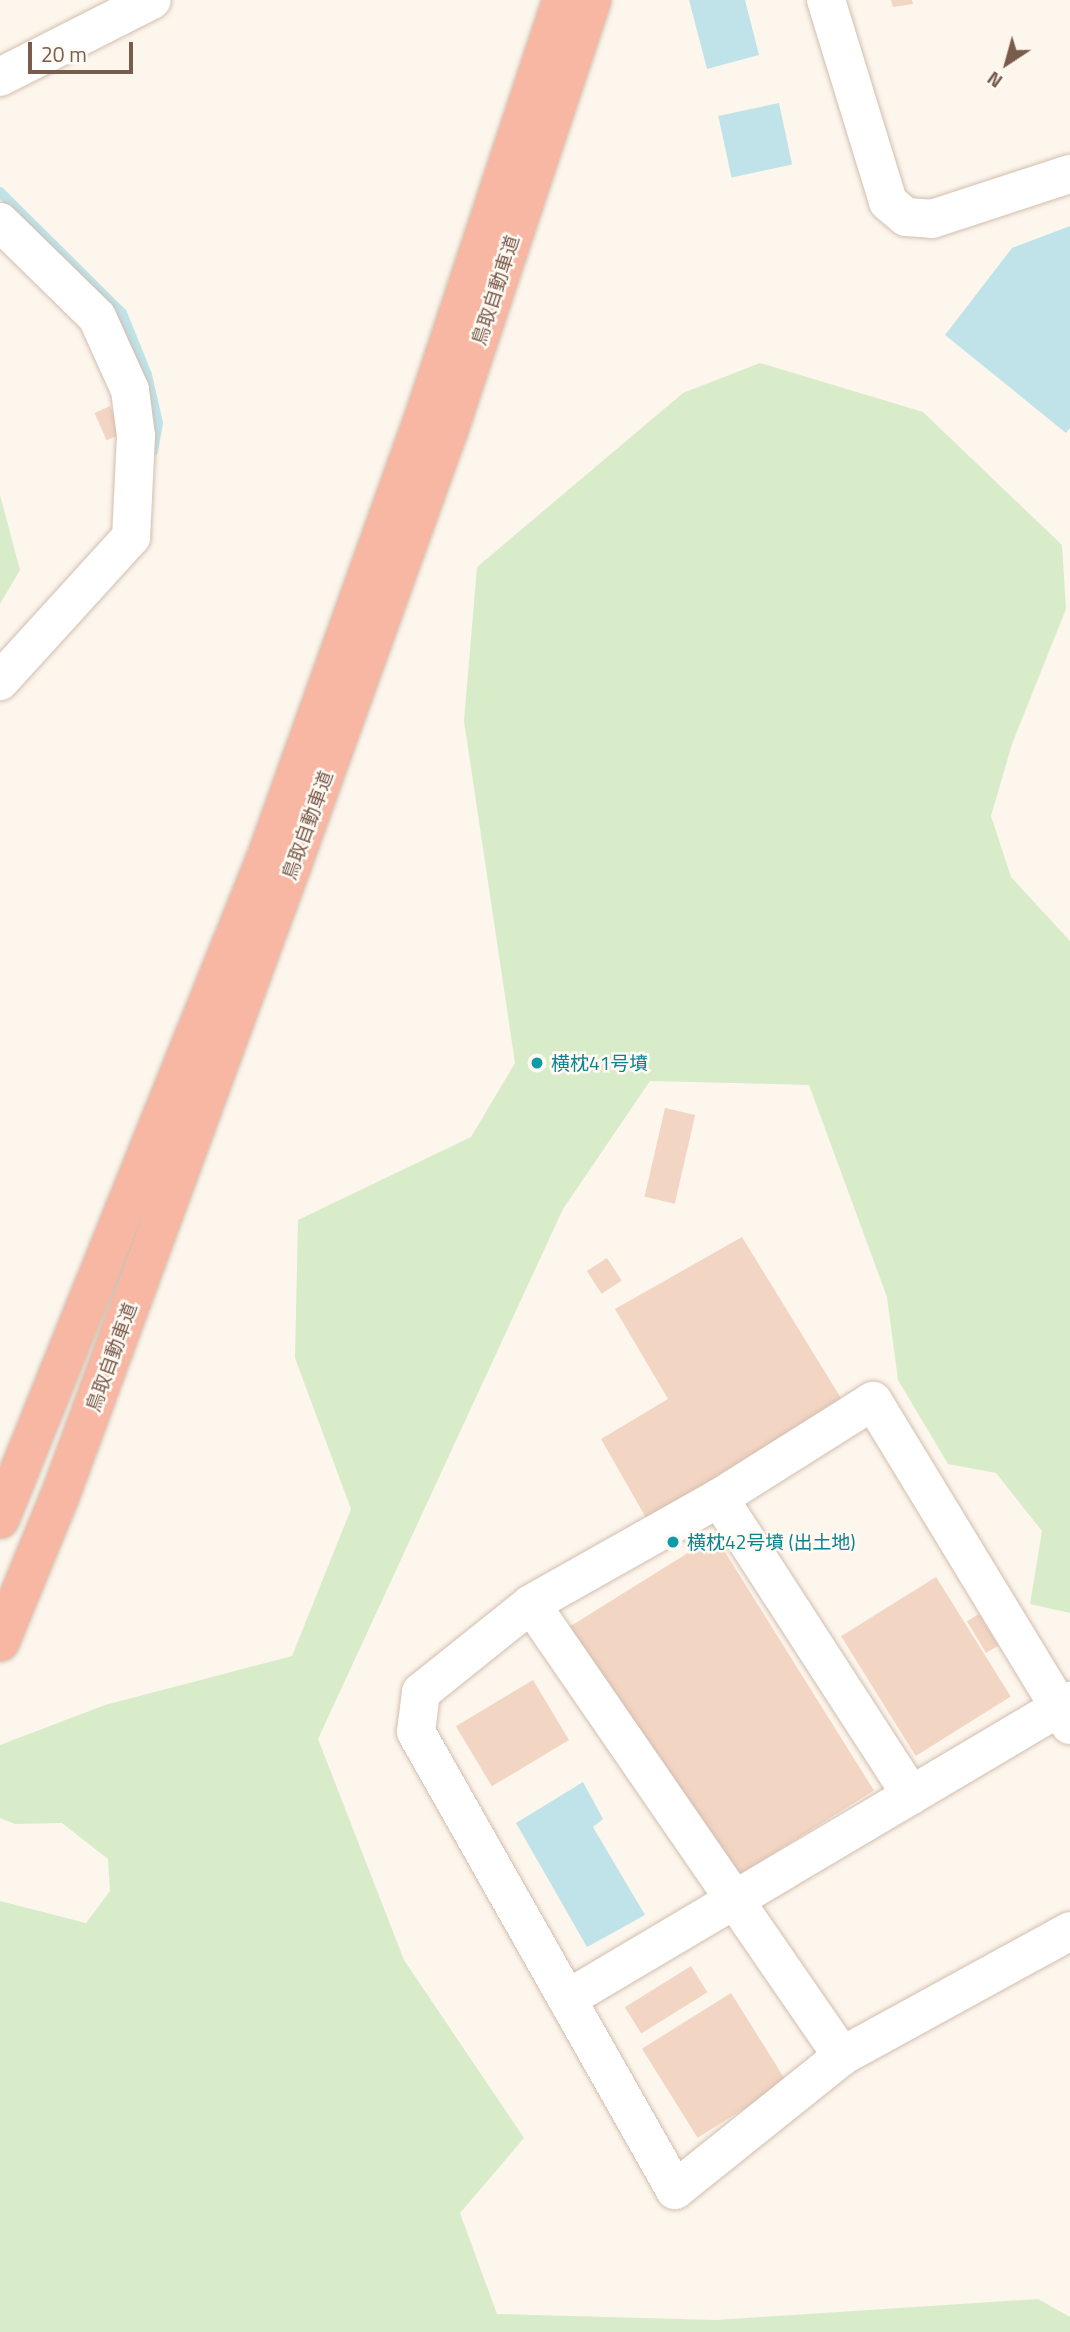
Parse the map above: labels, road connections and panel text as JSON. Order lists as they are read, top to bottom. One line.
{"streets":{"highway":["鳥取自動車道"]},"places":["横枕41号墳","横枕42号墳 (出土地)"],"scale_bar":"20 m","north":"bottom left"}
